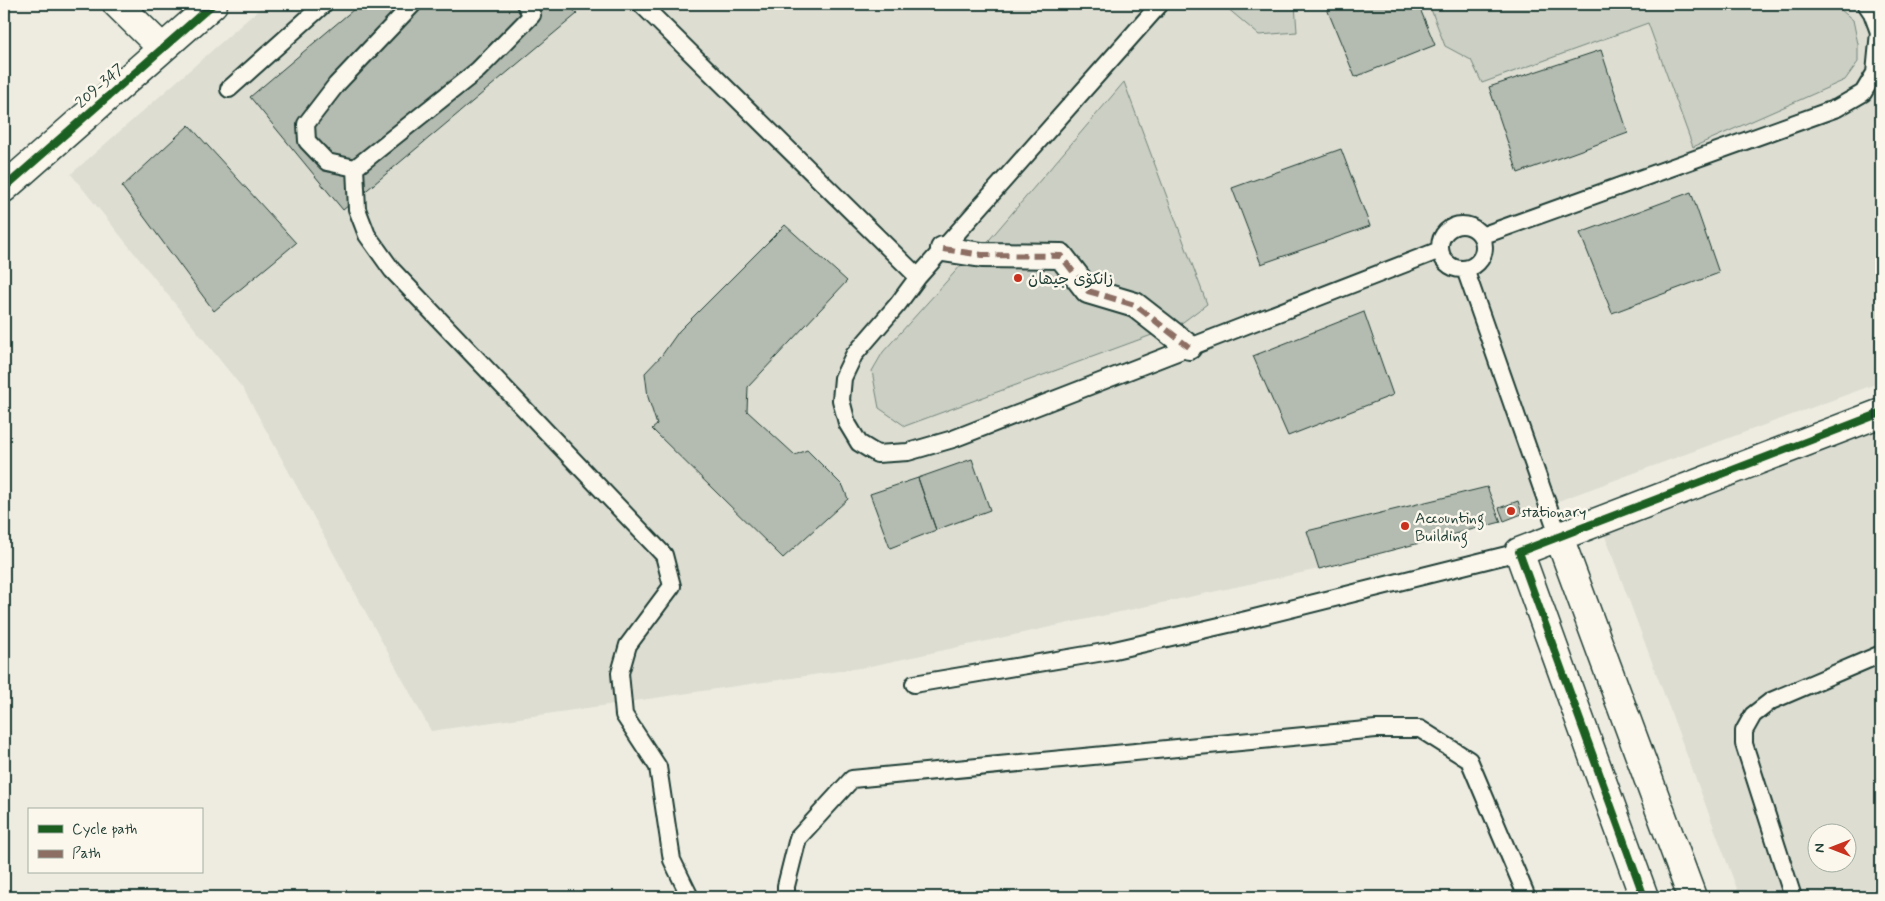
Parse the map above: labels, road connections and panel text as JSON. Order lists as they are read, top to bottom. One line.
{"streets":{"street":["209-347"]},"places":["زانکۆی جیھان","stationary","Accounting Building"],"legend":["Cycle path","Path"],"north":"left"}
